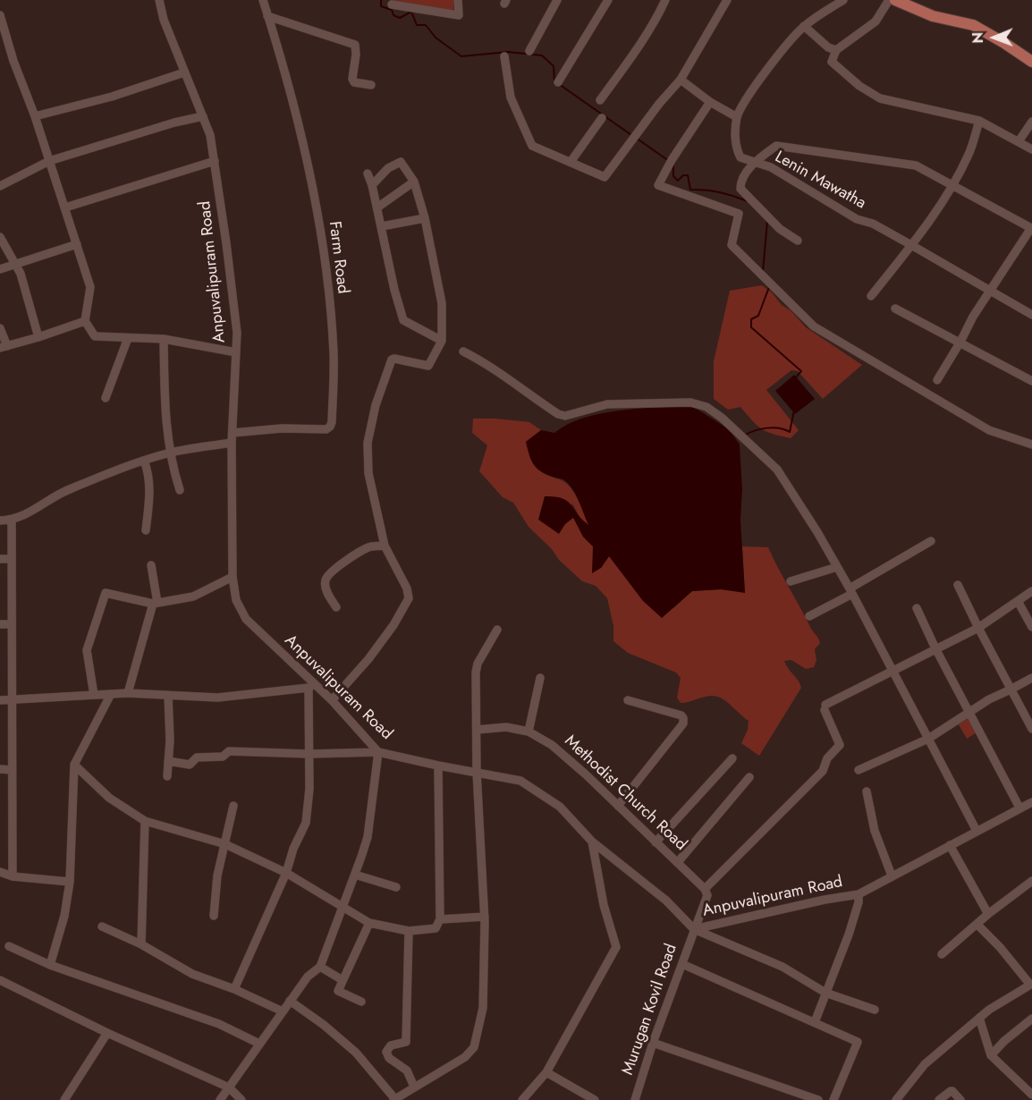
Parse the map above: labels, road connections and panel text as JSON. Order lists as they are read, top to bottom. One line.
{"streets":{"street":["Lenin Mawatha","Farm Road","Anpuvalipuram Road","Methodist Church Road","Murugan Kovil Road"]},"crossings":[["Farm Road","Anpuvalipuram Road"],["Anpuvalipuram Road","Murugan Kovil Road"]],"north":"left"}
